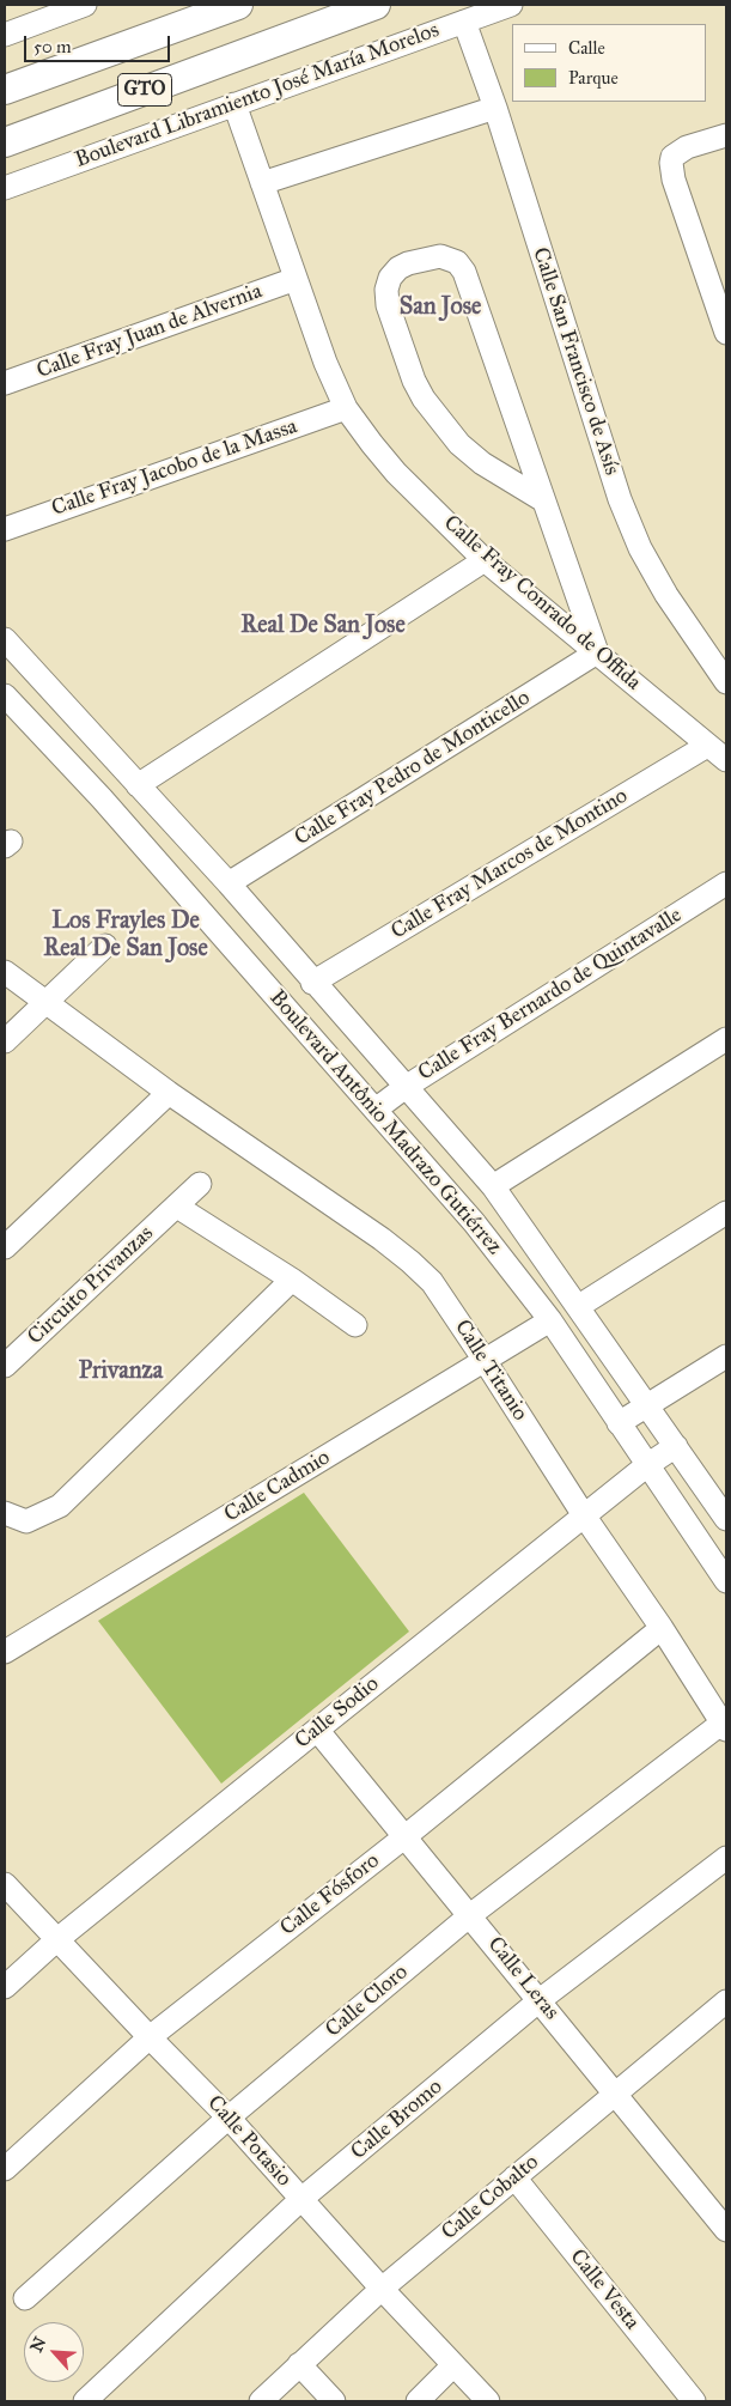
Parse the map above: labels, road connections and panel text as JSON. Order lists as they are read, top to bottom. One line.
{"streets":{"main road":["GTO"],"street":["Boulevard Libramiento José María Morelos","Calle Fray Juan de Alvernia","Calle San Francisco de Asís","Calle Fray Jacobo de la Massa","Calle Fray Conrado de Offida","Calle Fray Pedro de Monticello","Calle Fray Marcos de Montino","Calle Fray Bernardo de Quintavalle","Boulevard Antônio Madrazo Gutiérrez","Circuito Privanzas","Calle Titanio","Calle Cadmio","Calle Sodio","Calle Fósforo","Calle Leras","Calle Cloro","Calle Bromo","Calle Potasio","Calle Cobalto","Calle Vesta"]},"crossings":[["Boulevard Libramiento José María Morelos","Calle San Francisco de Asís"],["Boulevard Libramiento José María Morelos","Calle Fray Conrado de Offida"],["Calle Fray Juan de Alvernia","Calle Fray Conrado de Offida"],["Calle Fray Jacobo de la Massa","Calle Fray Conrado de Offida"],["Calle Fray Conrado de Offida","Calle Fray Pedro de Monticello"],["Calle Fray Conrado de Offida","Calle Fray Marcos de Montino"],["Calle Fray Pedro de Monticello","Boulevard Antônio Madrazo Gutiérrez"],["Calle Fray Marcos de Montino","Boulevard Antônio Madrazo Gutiérrez"],["Calle Fray Bernardo de Quintavalle","Boulevard Antônio Madrazo Gutiérrez"],["Boulevard Antônio Madrazo Gutiérrez","Calle Cadmio"],["Boulevard Antônio Madrazo Gutiérrez","Calle Sodio"],["Calle Titanio","Calle Cadmio"],["Calle Titanio","Calle Sodio"],["Calle Titanio","Calle Fósforo"],["Calle Titanio","Calle Cloro"],["Calle Sodio","Calle Leras"],["Calle Sodio","Calle Potasio"],["Calle Fósforo","Calle Leras"],["Calle Fósforo","Calle Potasio"],["Calle Leras","Calle Cloro"],["Calle Leras","Calle Bromo"],["Calle Leras","Calle Cobalto"],["Calle Cloro","Calle Potasio"],["Calle Bromo","Calle Potasio"],["Calle Potasio","Calle Cobalto"],["Calle Cobalto","Calle Vesta"]],"districts":["San Jose","Real De San Jose","Los Frayles De Real De San Jose","Privanza"],"legend":["Calle","Parque"],"scale_bar":"50 m","north":"top left"}
